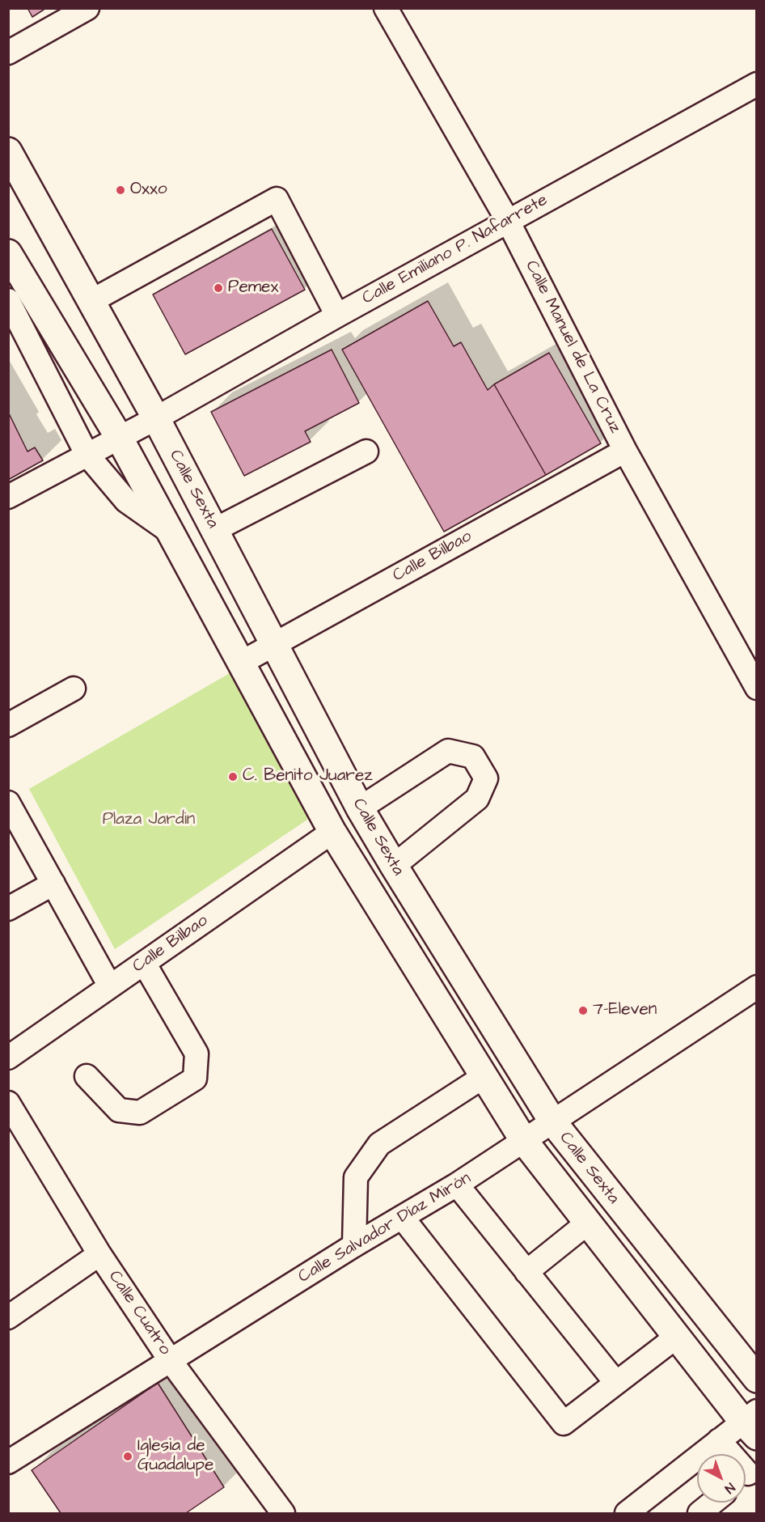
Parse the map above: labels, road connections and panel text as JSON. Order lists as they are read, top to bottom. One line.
{"streets":{"main road":["Calle Sexta"],"street":["Calle Emiliano P. Nafarrete","Calle Manuel de La Cruz","Calle Bilbao","Calle Salvador Díaz Mirón","Calle Cuatro"]},"crossings":[["Calle Emiliano P. Nafarrete","Calle Manuel de La Cruz"],["Calle Emiliano P. Nafarrete","Calle Sexta"],["Calle Manuel de La Cruz","Calle Bilbao"],["Calle Sexta","Calle Bilbao"],["Calle Sexta","Calle Salvador Díaz Mirón"],["Calle Salvador Díaz Mirón","Calle Cuatro"]],"parks":["Plaza Jardin"],"places":["Oxxo","Pemex","C. Benito Juarez","7-Eleven","Iglesia de Guadalupe"],"north":"bottom right"}
